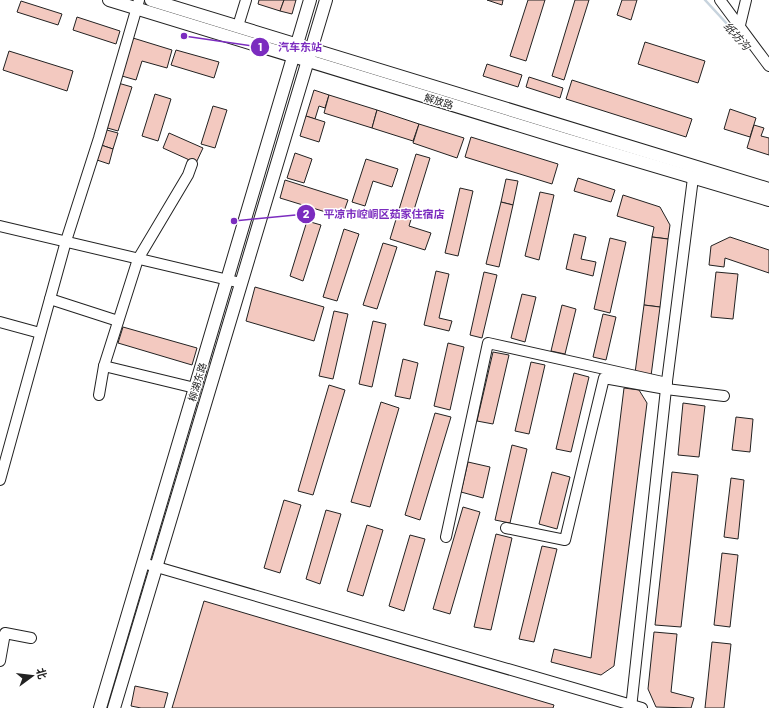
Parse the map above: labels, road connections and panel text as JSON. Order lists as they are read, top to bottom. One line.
{"streets":{"main road":["解放路","柳湖东路"]},"crossings":[["解放路","柳湖东路"]],"water":["纸坊沟"],"places":["汽车东站","平凉市崆峒区茹家住宿店"],"north":"right"}
